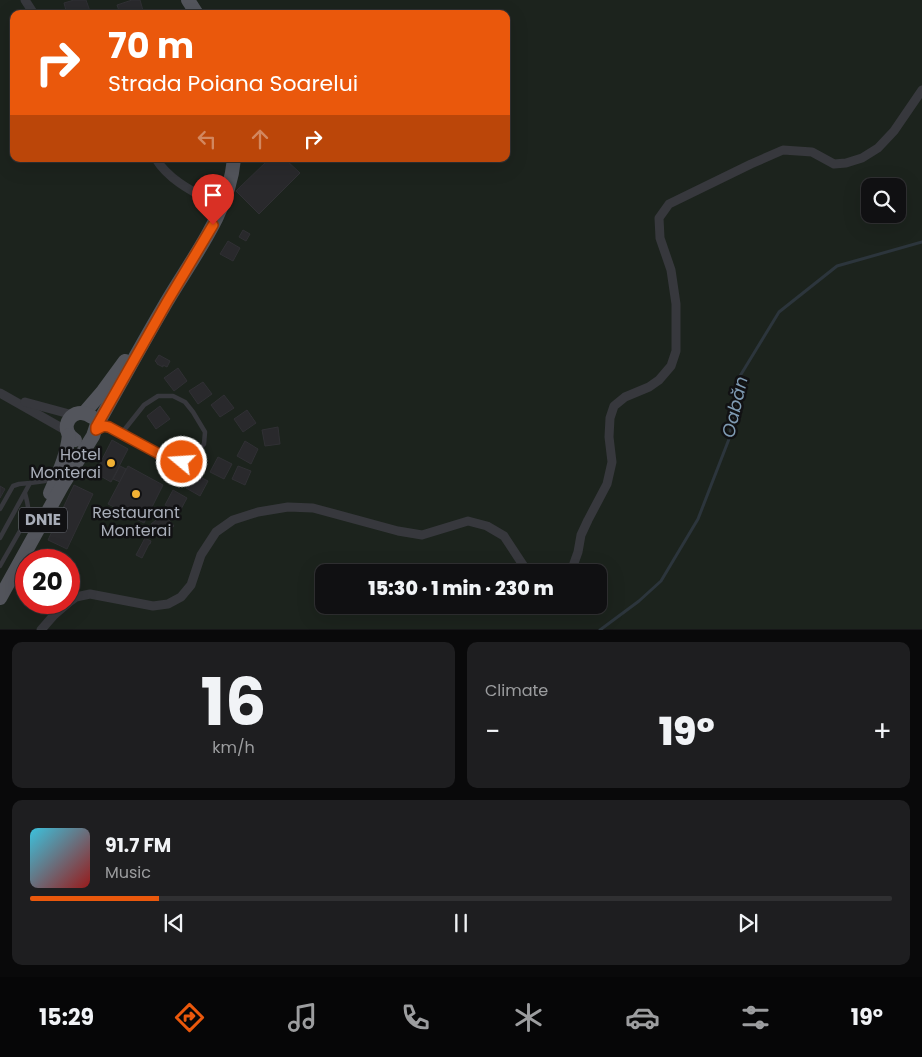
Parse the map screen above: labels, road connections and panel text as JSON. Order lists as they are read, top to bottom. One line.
{"streets":{"main road":["DN1E"]},"water":["Oabăn"],"places":["Hotel Monterai","Restaurant Monterai"],"page":{"turn":["70 m","Strada Poiana Soarelui"],"limit":"20","trip":"15:30 · 1 min · 230 m","tile":[["16","km/h"],"Climate"],"heat":["−","19°","+"],"song":["91.7 FM","Music"],"tabs":["15:29","19°"]}}
